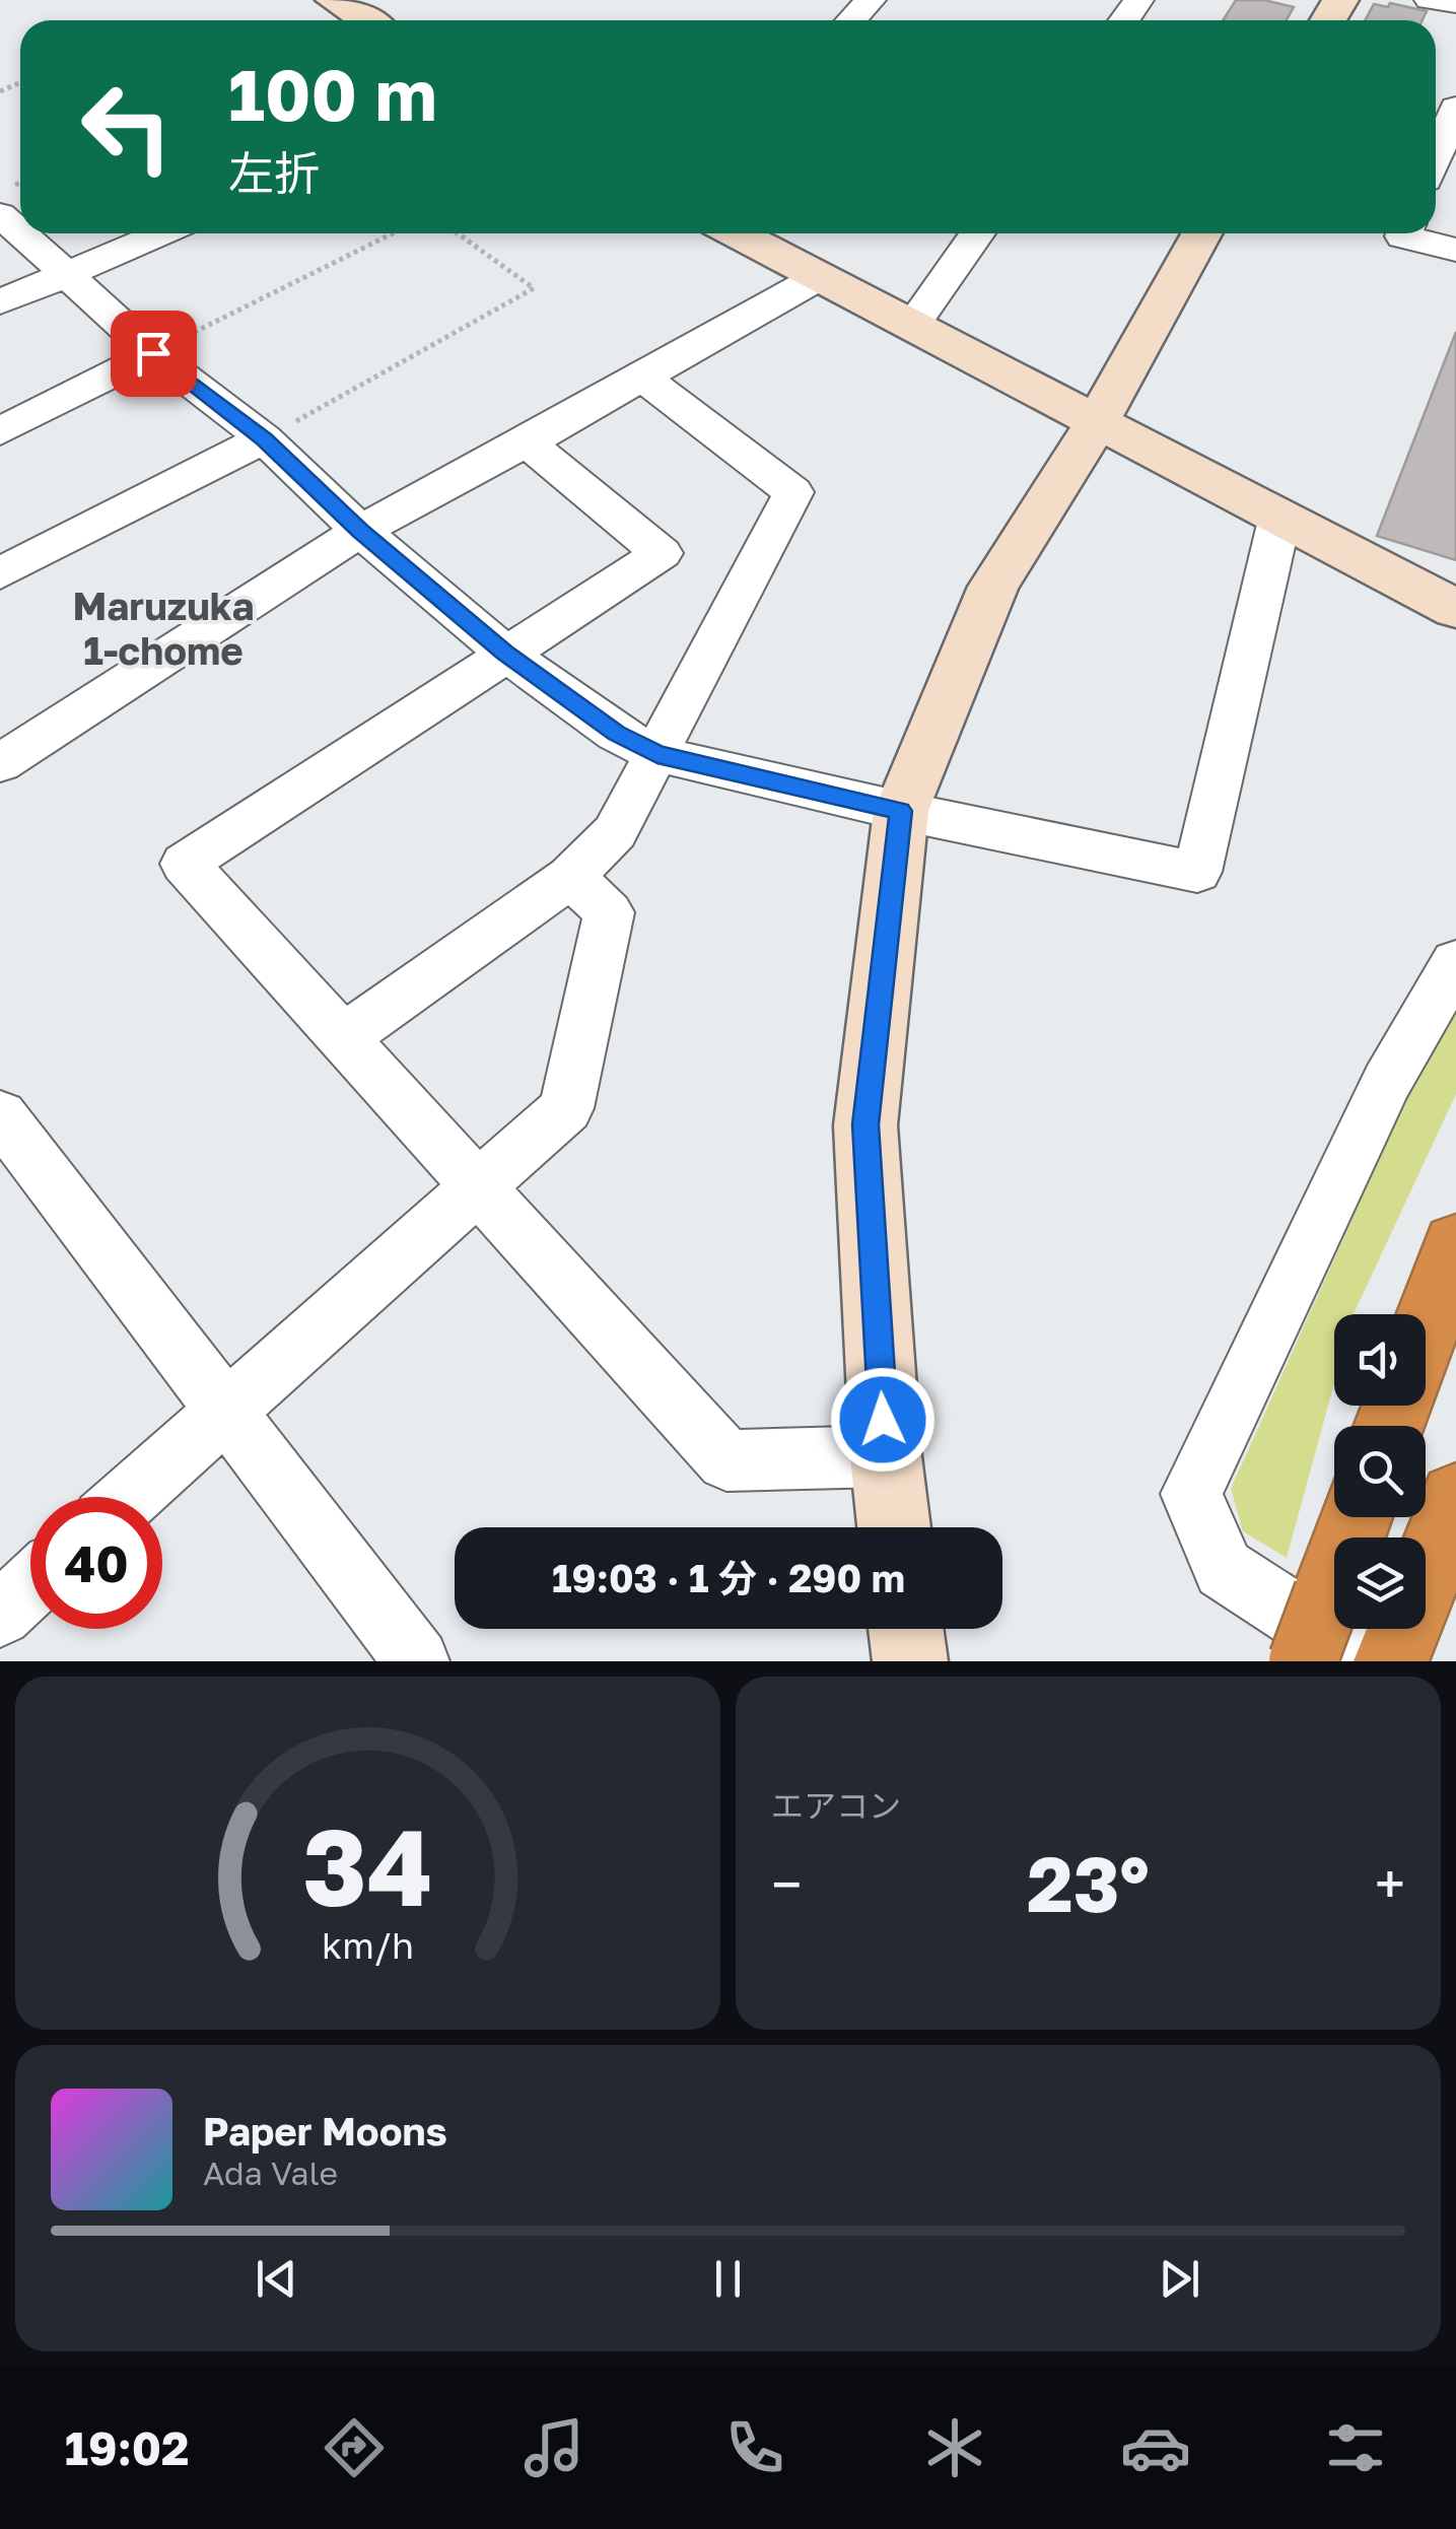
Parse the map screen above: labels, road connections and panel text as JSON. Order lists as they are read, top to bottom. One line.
{"districts":["Maruzuka 1-chome"],"page":{"turn":["100 m","左折"],"limit":"40","trip":"19:03 · 1 分 · 290 m","tile":"エアコン","heat":["−","23°","+"],"song":["Paper Moons","Ada Vale"],"tabs":"19:02","gauge":["34","km/h"]}}
